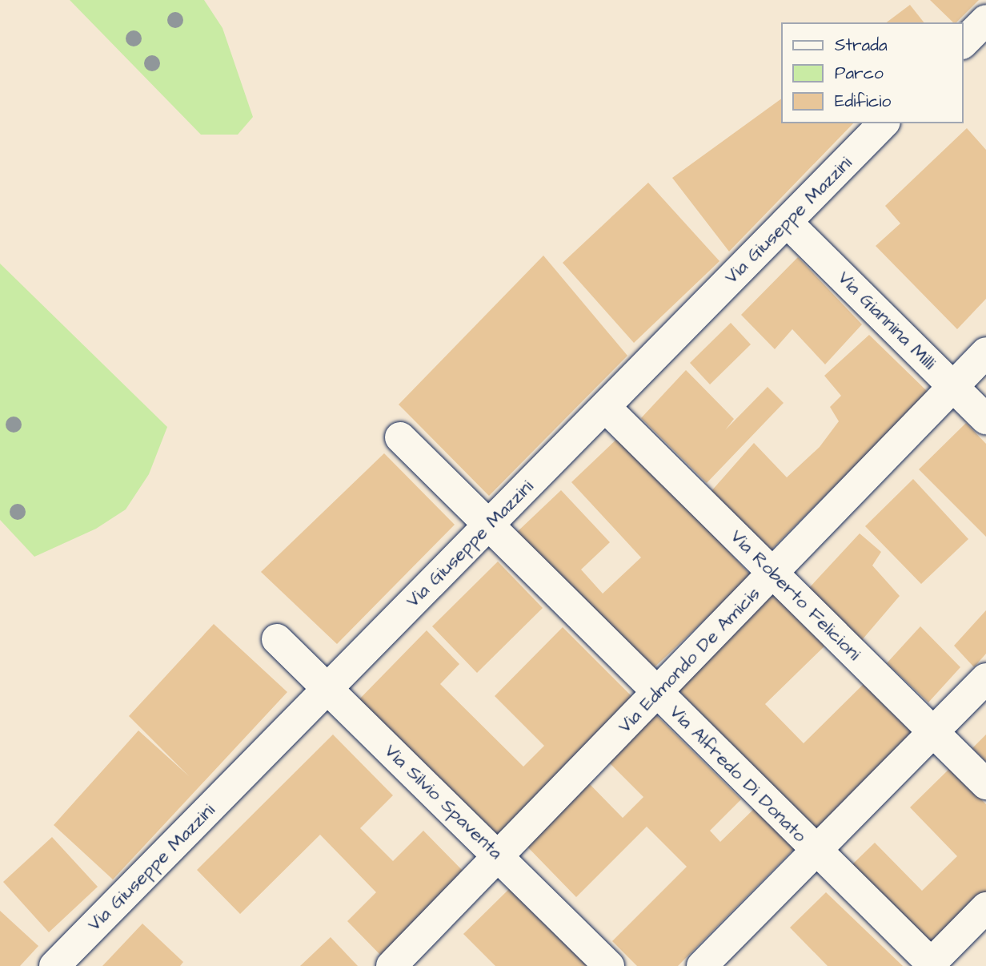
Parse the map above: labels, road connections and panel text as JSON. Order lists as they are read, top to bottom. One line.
{"streets":{"street":["Via Giuseppe Mazzini","Via Giannina Milli","Via Roberto Felicioni","Via Edmondo De Amicis","Via Alfredo Di Donato","Via Silvio Spaventa"]},"crossings":[["Via Giuseppe Mazzini","Via Giannina Milli"],["Via Giuseppe Mazzini","Via Roberto Felicioni"],["Via Giuseppe Mazzini","Via Alfredo Di Donato"],["Via Giuseppe Mazzini","Via Silvio Spaventa"],["Via Giannina Milli","Via Edmondo De Amicis"],["Via Roberto Felicioni","Via Edmondo De Amicis"],["Via Edmondo De Amicis","Via Alfredo Di Donato"],["Via Edmondo De Amicis","Via Silvio Spaventa"]],"legend":["Strada","Parco","Edificio"]}
